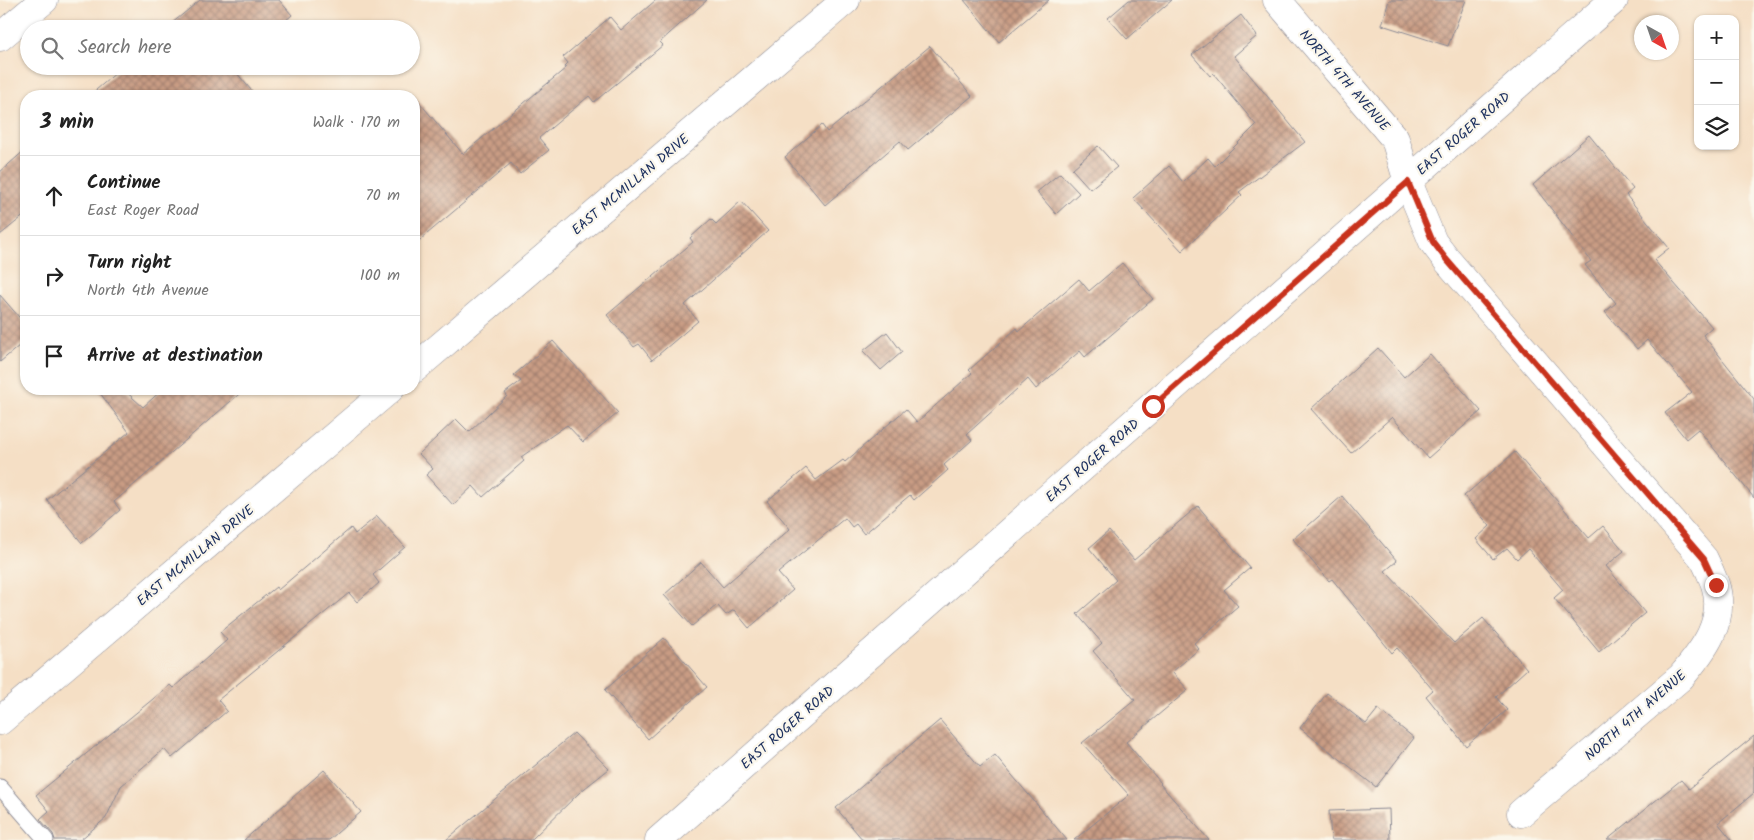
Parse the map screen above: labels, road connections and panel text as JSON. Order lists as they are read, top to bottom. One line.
{"streets":{"street":["NORTH 4TH AVENUE","EAST ROGER ROAD","EAST MCMILLAN DRIVE"]},"crossings":[["NORTH 4TH AVENUE","EAST ROGER ROAD"]],"north":"bottom right","page":{"map_buttons":["+","−"],"search":"Search here","heading":["3 min","Walk · 170 m"],"list":[["Continue","East Roger Road","70 m"],["Turn right","North 4th Avenue","100 m"],"Arrive at destination"]}}
